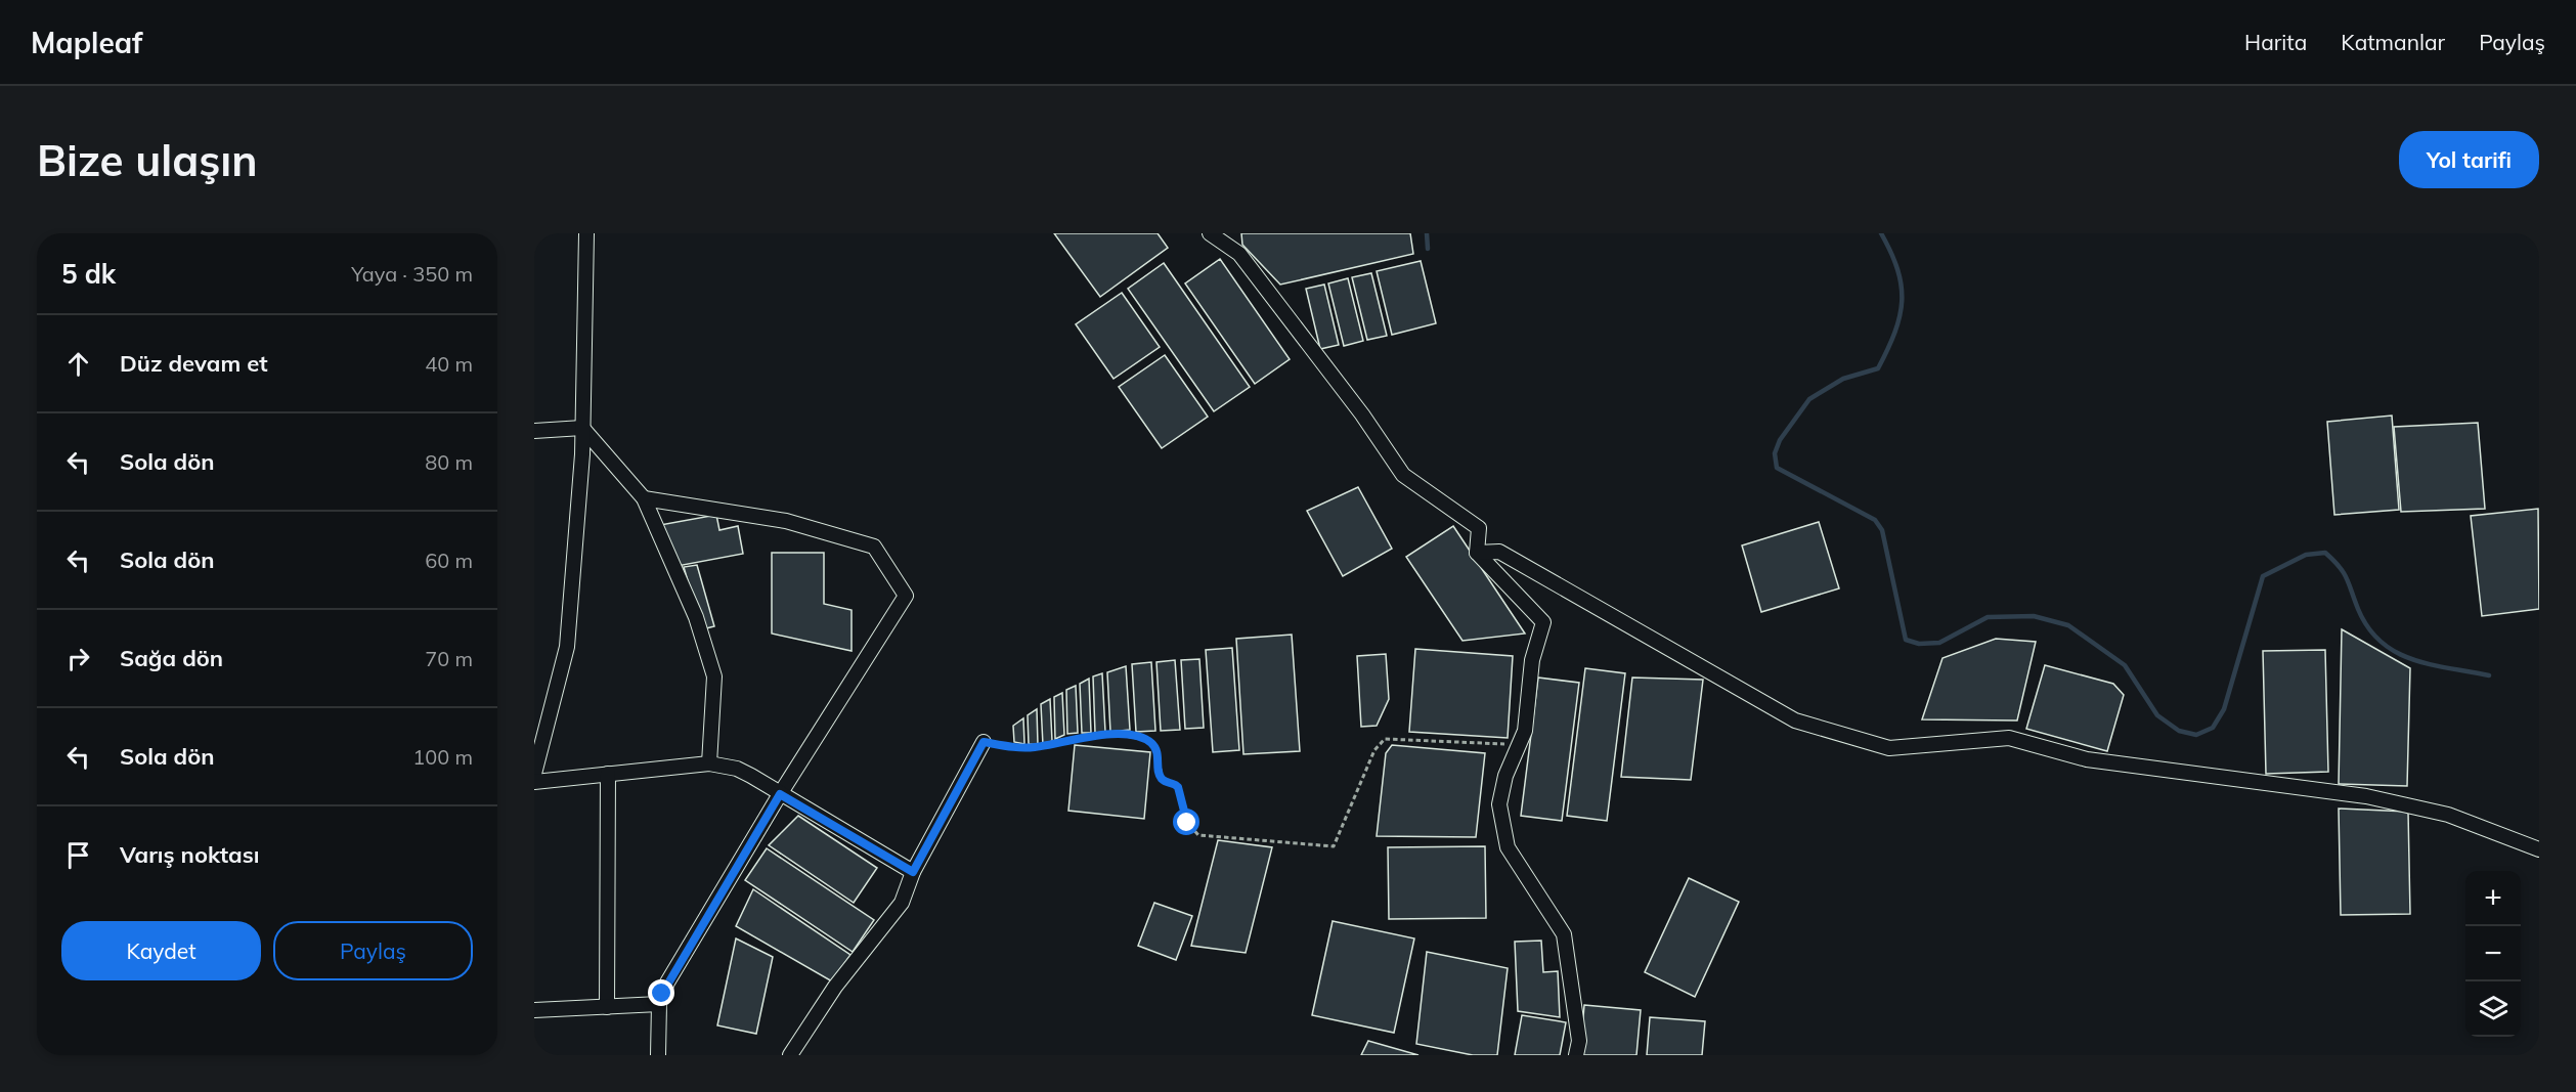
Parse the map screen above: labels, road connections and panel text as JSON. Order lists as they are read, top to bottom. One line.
{"page":{"header":"Mapleaf","nav":["Harita","Katmanlar","Paylaş"],"buttons":["Yol tarifi",["Kaydet","Paylaş"]],"title":"Bize ulaşın","heading":["5 dk","Yaya · 350 m"],"list":[["Düz devam et","40 m"],["Sola dön","80 m"],["Sola dön","60 m"],["Sağa dön","70 m"],["Sola dön","100 m"],"Varış noktası"],"map_buttons":["+","−"]}}
